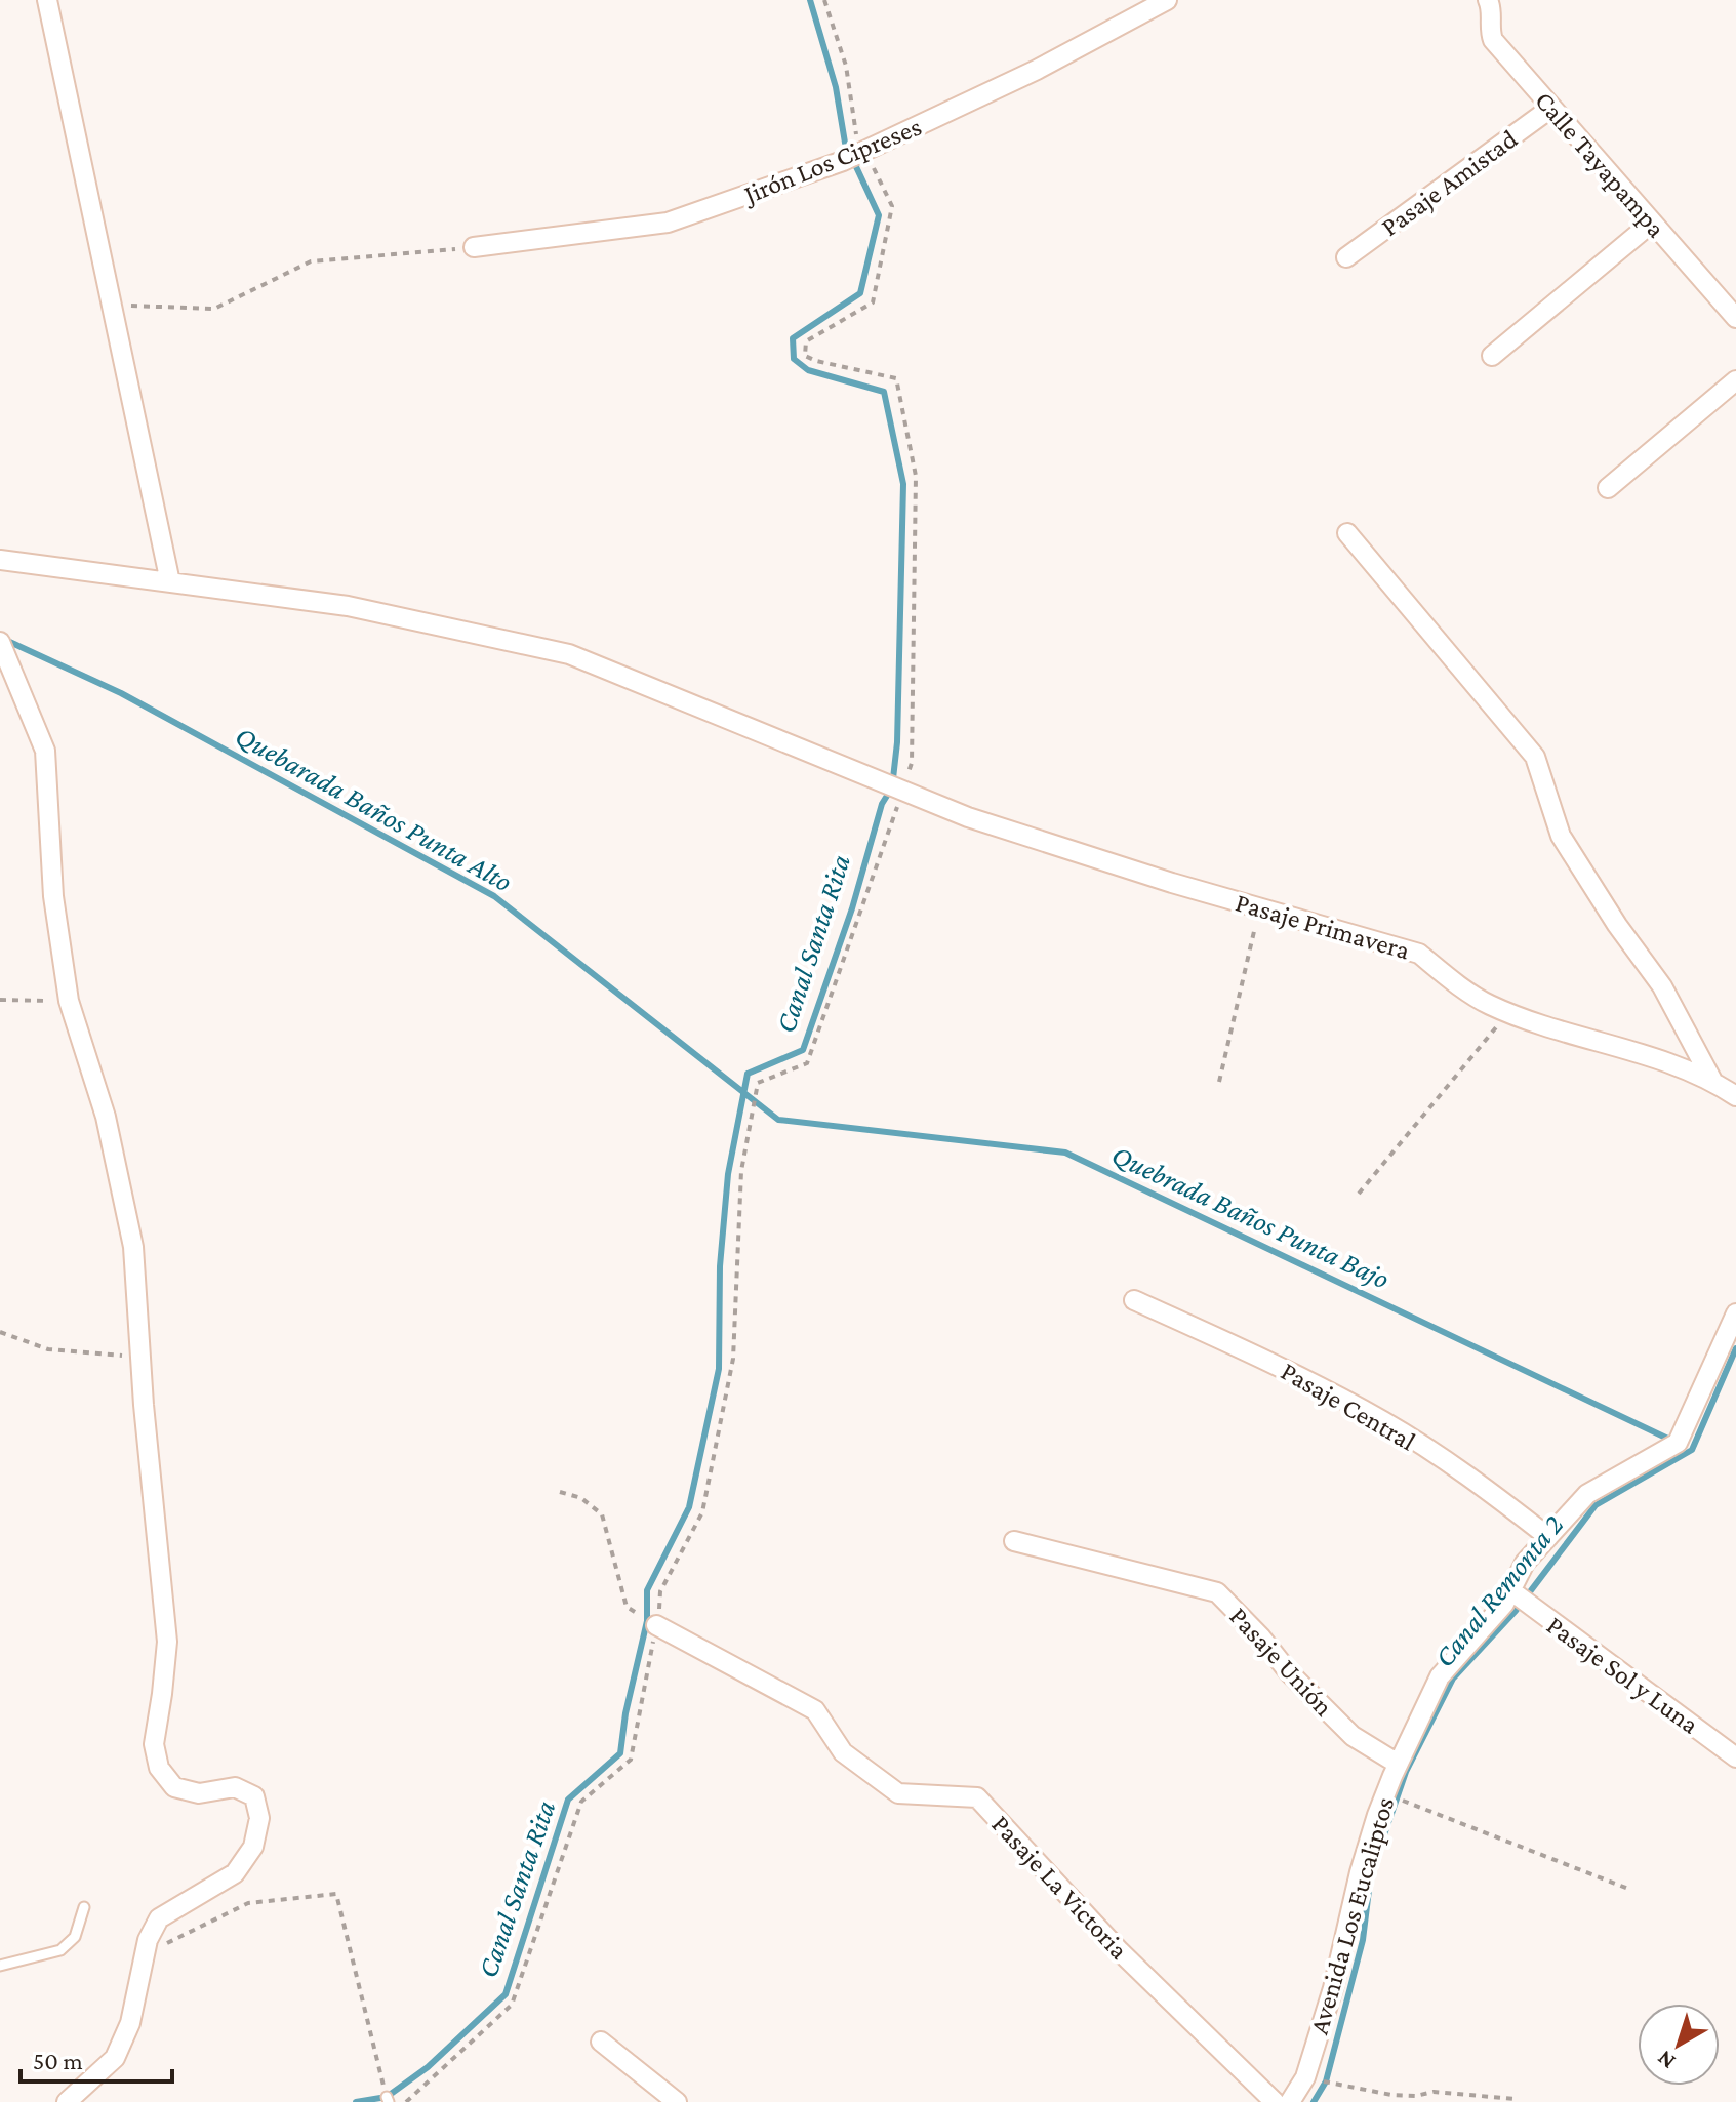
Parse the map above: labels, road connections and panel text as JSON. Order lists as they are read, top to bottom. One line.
{"streets":{"street":["Jirón Los Cipreses","Calle Tayapampa","Pasaje Amistad","Pasaje Primavera","Pasaje Central","Pasaje Unión","Pasaje Sol y Luna","Pasaje La Victoria","Avenida Los Eucaliptos"]},"crossings":[["Calle Tayapampa","Pasaje Amistad"],["Pasaje Central","Avenida Los Eucaliptos"],["Pasaje Unión","Avenida Los Eucaliptos"],["Pasaje Sol y Luna","Avenida Los Eucaliptos"]],"water":["Quebarada Baños Punta Alto","Canal Santa Rita","Quebrada Baños Punta Bajo","Canal Remonta 2"],"scale_bar":"50 m","north":"bottom left"}
